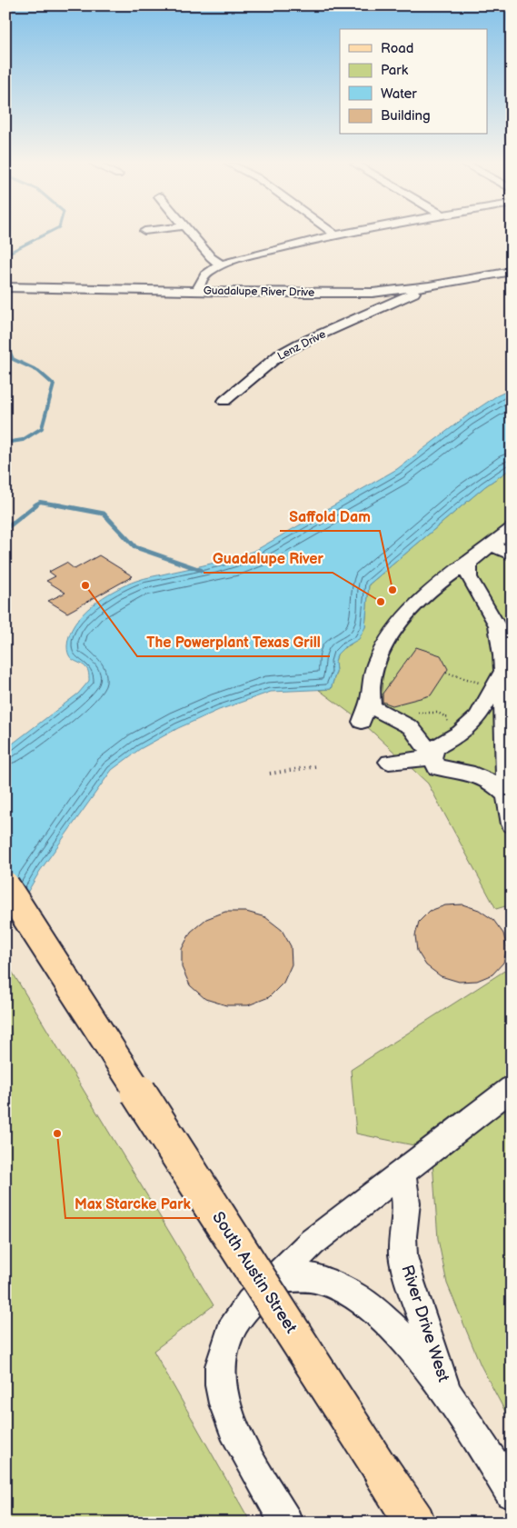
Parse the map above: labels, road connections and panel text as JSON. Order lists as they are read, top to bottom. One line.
{"streets":{"main road":["South Austin Street"],"street":["Guadalupe River Drive","Lenz Drive","River Drive West"]},"crossings":[["Guadalupe River Drive","Lenz Drive"]],"places":["The Powerplant Texas Grill","Saffold Dam","Guadalupe River","Max Starcke Park"],"legend":["Road","Park","Water","Building"]}
